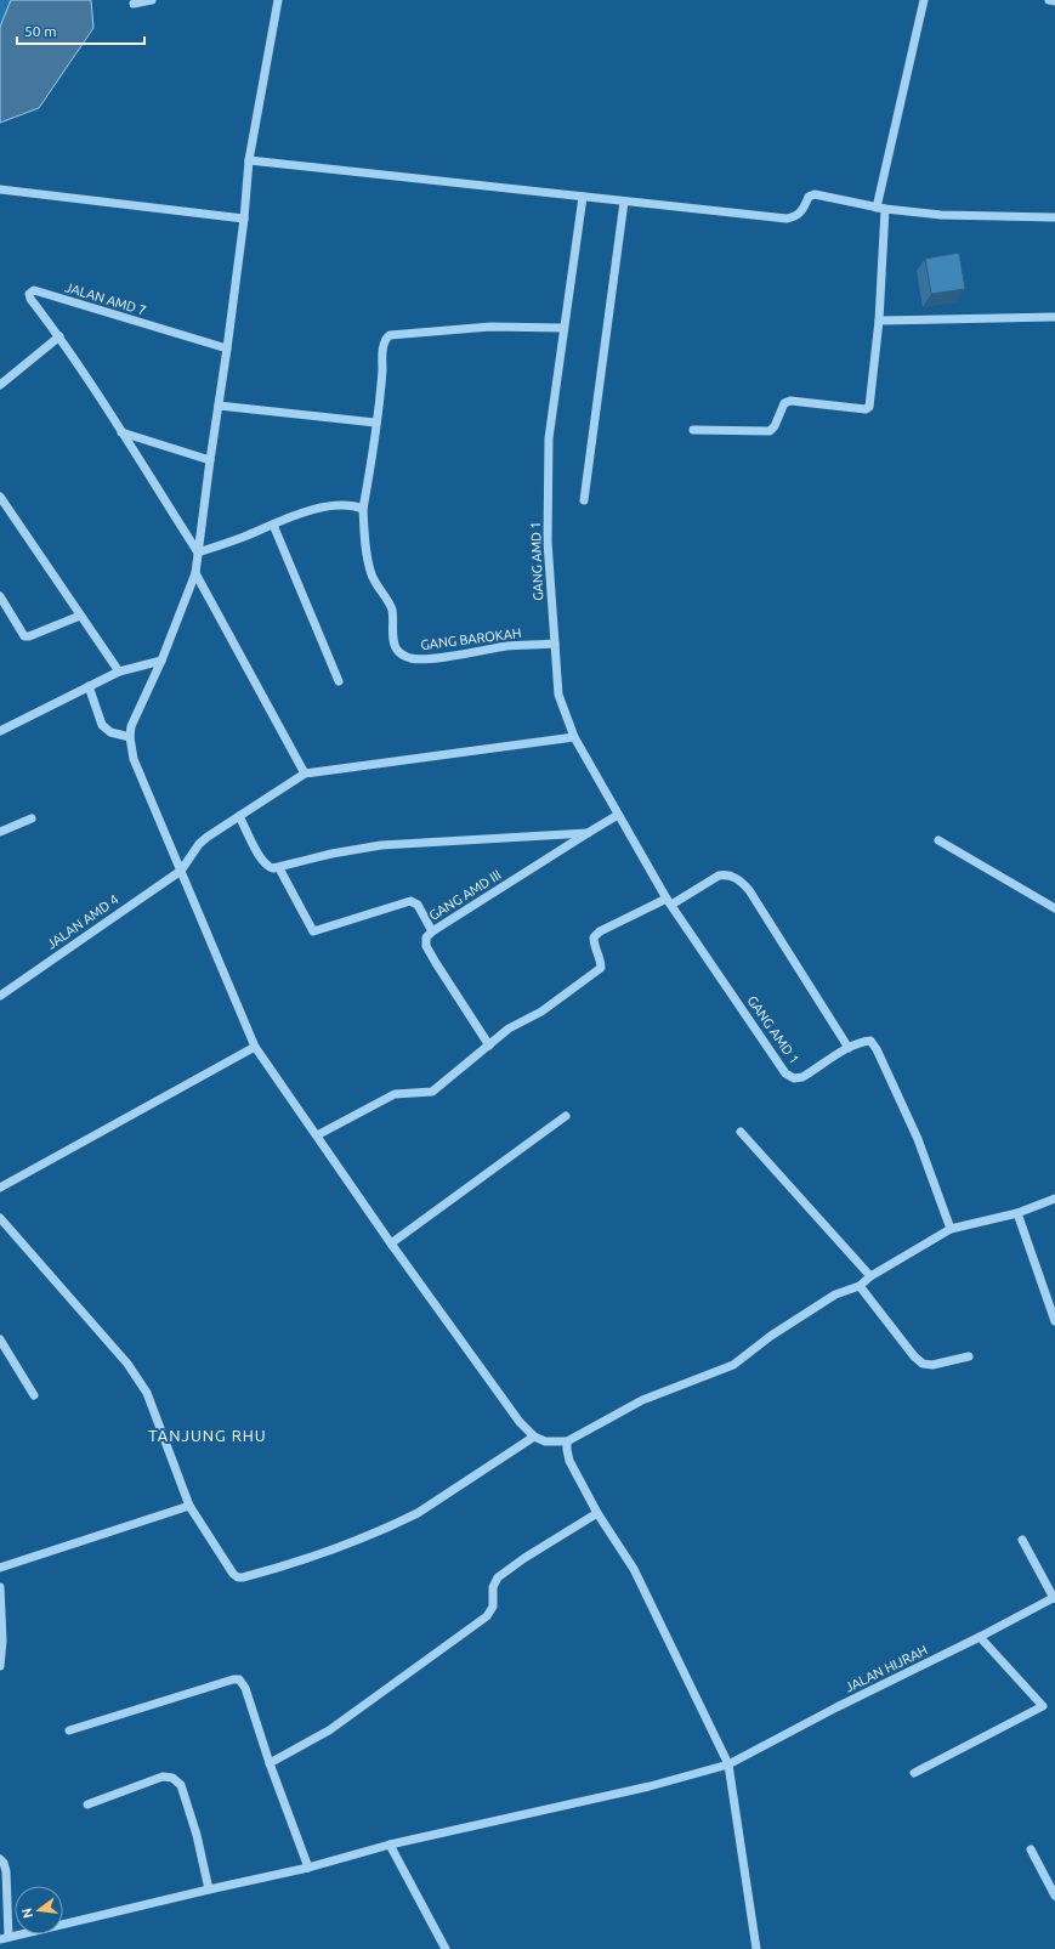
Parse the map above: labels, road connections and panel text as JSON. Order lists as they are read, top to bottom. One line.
{"streets":{"street":["JALAN AMD 7","GANG AMD 1","GANG BAROKAH","GANG AMD III","JALAN AMD 4","JALAN HIJRAH"]},"crossings":[["GANG AMD 1","GANG BAROKAH"],["GANG AMD 1","GANG AMD III"]],"districts":["TANJUNG RHU"],"scale_bar":"50 m","north":"left"}
